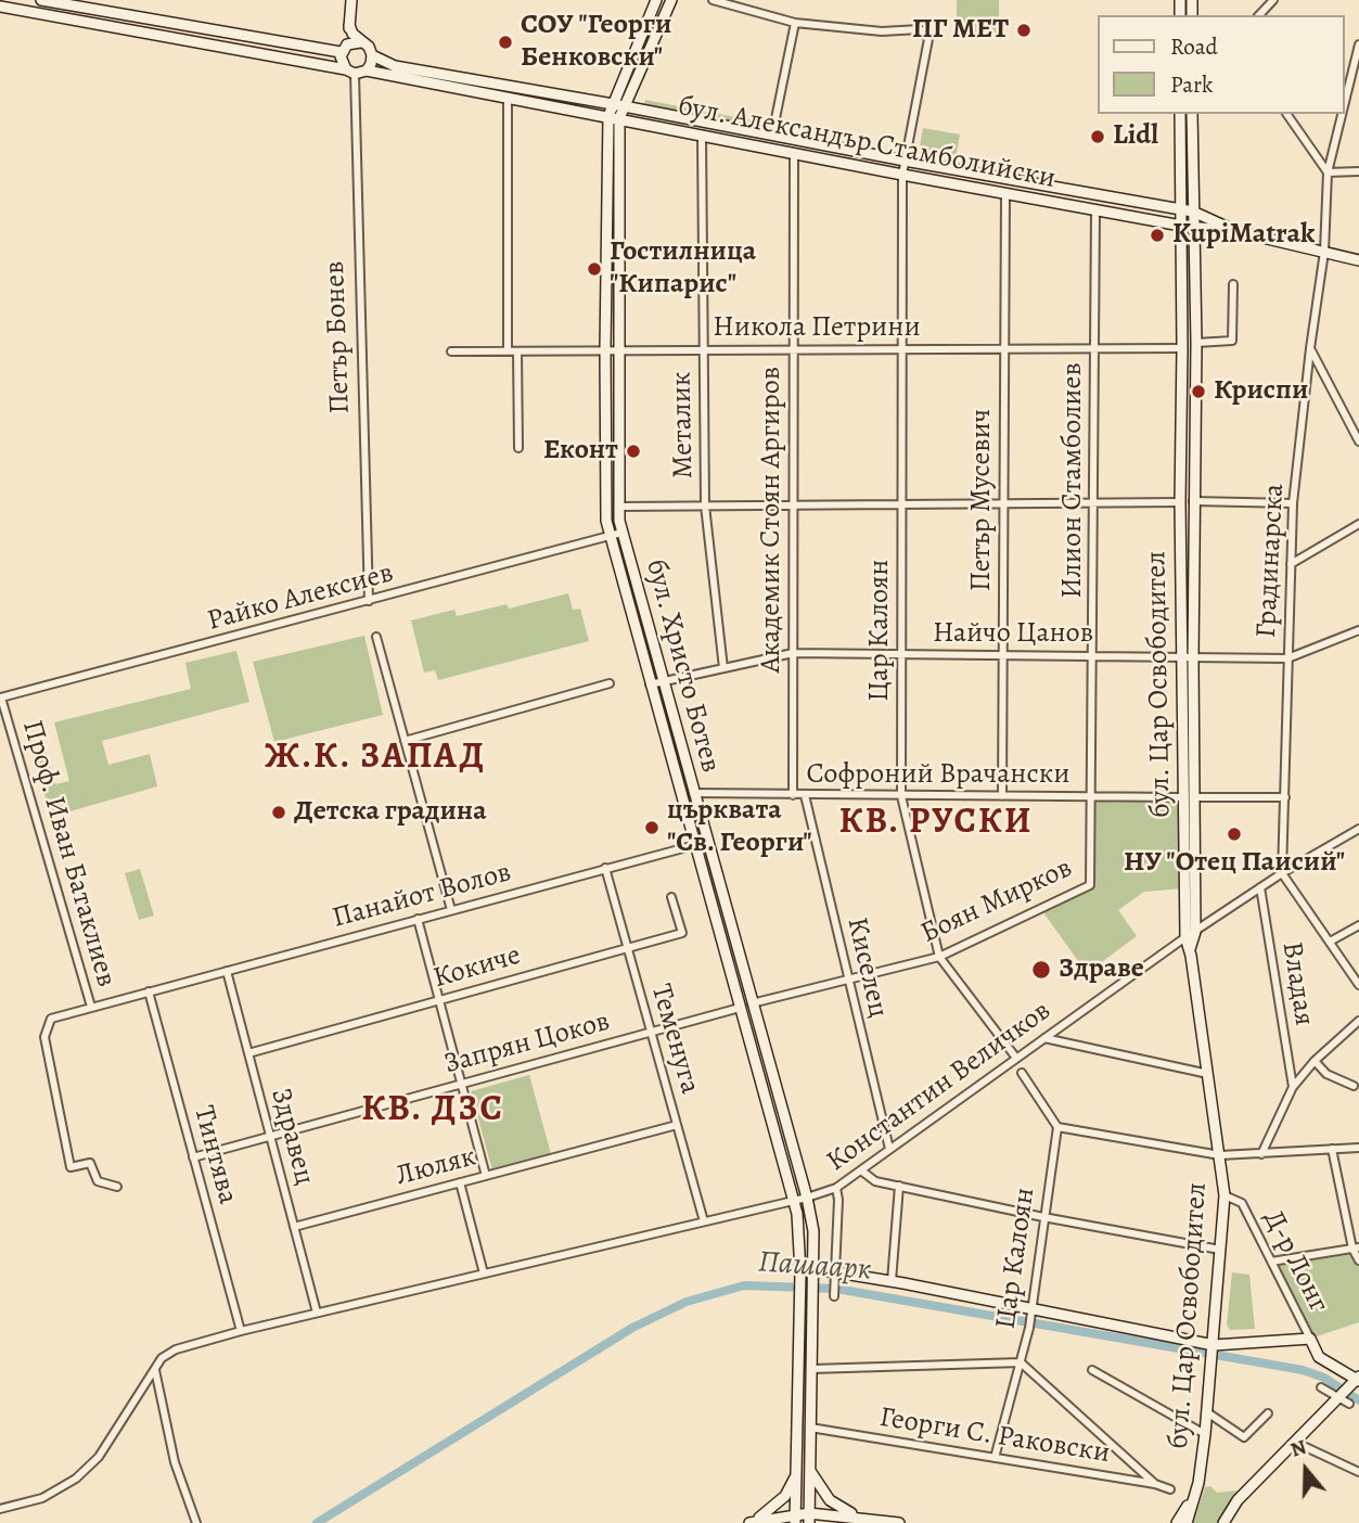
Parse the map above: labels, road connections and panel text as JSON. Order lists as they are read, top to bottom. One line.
{"streets":{"street":["бул. Александър Стамболийски","Никола Петрини","Петър Бонев","Металик","Илион Стамболиев","Петър Мусевич","Академик Стоян Аргиров","Градинарска","Райко Алексиев","Цар Калоян","Найчо Цанов","бул. Христо Ботев","бул. Цар Освободител","Софроний Врачански","Проф. Иван Батаклиев","Панайот Волов","Боян Мирков","Кокиче","Киселец","Владая","Теменуга","Запрян Цоков","Константин Величков","Здравец","Тинтява","Люляк","Д-р Лонг","Георги С. Раковски"]},"crossings":[["бул. Александър Стамболийски","Петър Бонев"],["бул. Александър Стамболийски","Металик"],["бул. Александър Стамболийски","Илион Стамболиев"],["бул. Александър Стамболийски","Петър Мусевич"],["бул. Александър Стамболийски","Академик Стоян Аргиров"],["бул. Александър Стамболийски","Градинарска"],["бул. Александър Стамболийски","Цар Калоян"],["бул. Александър Стамболийски","бул. Христо Ботев"],["бул. Александър Стамболийски","бул. Цар Освободител"],["Никола Петрини","Металик"],["Никола Петрини","Илион Стамболиев"],["Никола Петрини","Петър Мусевич"],["Никола Петрини","Академик Стоян Аргиров"],["Никола Петрини","Цар Калоян"],["Никола Петрини","бул. Христо Ботев"],["Никола Петрини","бул. Цар Освободител"],["Петър Бонев","Райко Алексиев"],["Металик","Найчо Цанов"],["Илион Стамболиев","Найчо Цанов"],["Илион Стамболиев","Софроний Врачански"],["Илион Стамболиев","Боян Мирков"],["Петър Мусевич","Найчо Цанов"],["Петър Мусевич","Софроний Врачански"],["Академик Стоян Аргиров","Найчо Цанов"],["Академик Стоян Аргиров","Софроний Врачански"],["Градинарска","Найчо Цанов"],["Градинарска","Софроний Врачански"],["Градинарска","Константин Величков"],["Райко Алексиев","бул. Христо Ботев"],["Райко Алексиев","Проф. Иван Батаклиев"],["Цар Калоян","Найчо Цанов"],["Цар Калоян","Софроний Врачански"],["Цар Калоян","Боян Мирков"],["Цар Калоян","Константин Величков"],["Цар Калоян","Георги С. Раковски"],["Найчо Цанов","бул. Христо Ботев"],["Найчо Цанов","бул. Цар Освободител"],["бул. Христо Ботев","Софроний Врачански"],["бул. Христо Ботев","Панайот Волов"],["бул. Христо Ботев","Боян Мирков"],["бул. Христо Ботев","Запрян Цоков"],["бул. Христо Ботев","Константин Величков"],["бул. Христо Ботев","Георги С. Раковски"],["бул. Цар Освободител","Софроний Врачански"],["бул. Цар Освободител","Константин Величков"],["бул. Цар Освободител","Д-р Лонг"],["Софроний Врачански","Боян Мирков"],["Софроний Врачански","Киселец"],["Проф. Иван Батаклиев","Панайот Волов"],["Проф. Иван Батаклиев","Тинтява"],["Панайот Волов","Теменуга"],["Панайот Волов","Здравец"],["Панайот Волов","Тинтява"],["Боян Мирков","Киселец"],["Кокиче","Теменуга"],["Кокиче","Здравец"],["Киселец","Константин Величков"],["Владая","Константин Величков"],["Теменуга","Запрян Цоков"],["Теменуга","Люляк"],["Запрян Цоков","Здравец"],["Запрян Цоков","Тинтява"],["Здравец","Люляк"]],"districts":["Ж.К. ЗАПАД","КВ. РУСКИ","КВ. ДЗС"],"water":["Пашаарк"],"places":["ПГ МЕТ","СОУ \"Георги Бенковски\"","Lidl","KupiMatrak","Гостилница \"Кипарис\"","Криспи","Еконт","Детска градина","църквата \"Св. Георги\"","НУ \"Отец Паисий\"","Здраве"],"legend":["Road","Park"],"north":"top"}
